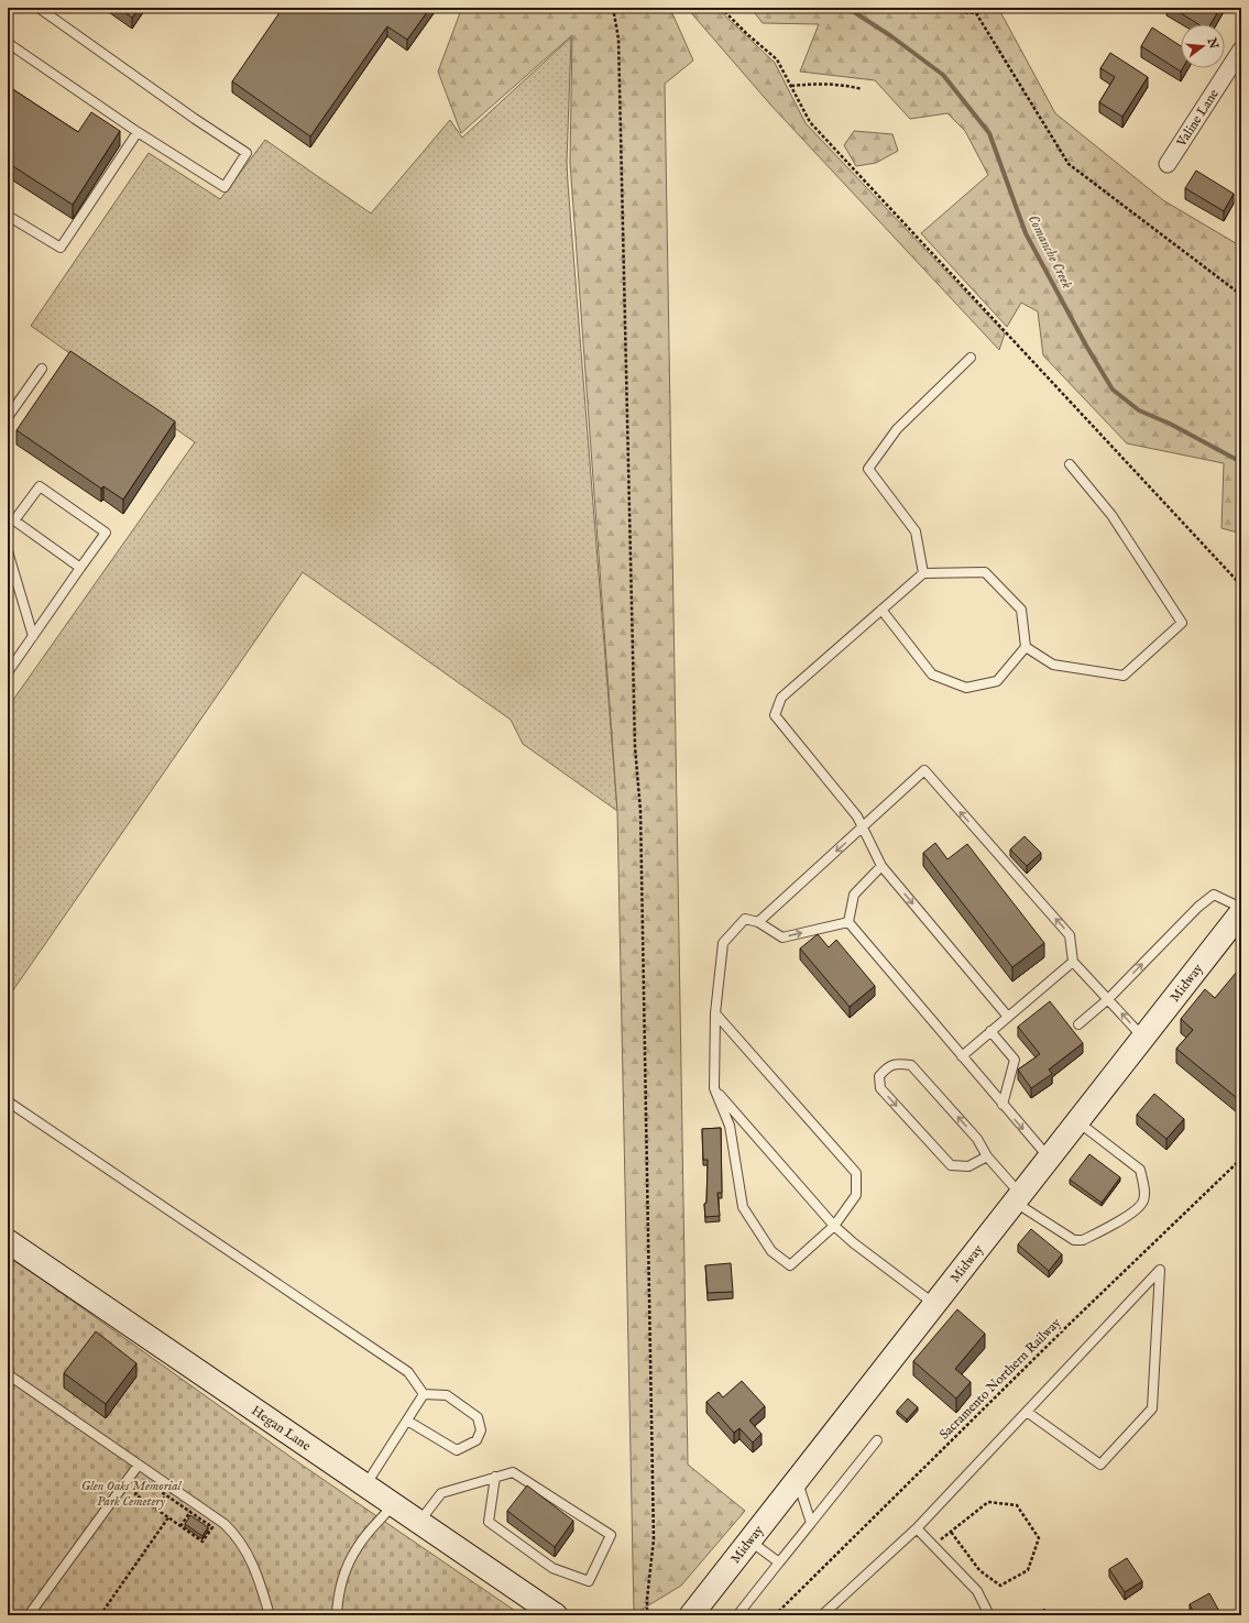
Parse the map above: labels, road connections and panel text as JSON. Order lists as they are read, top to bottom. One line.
{"streets":{"main road":["Midway","Hegan Lane"],"street":["Valine Lane"],"path":["Sacramento Northern Railway"]},"water":["Comanche Creek"],"parks":["Glen Oaks Memorial Park Cemetery"],"north":"right"}
